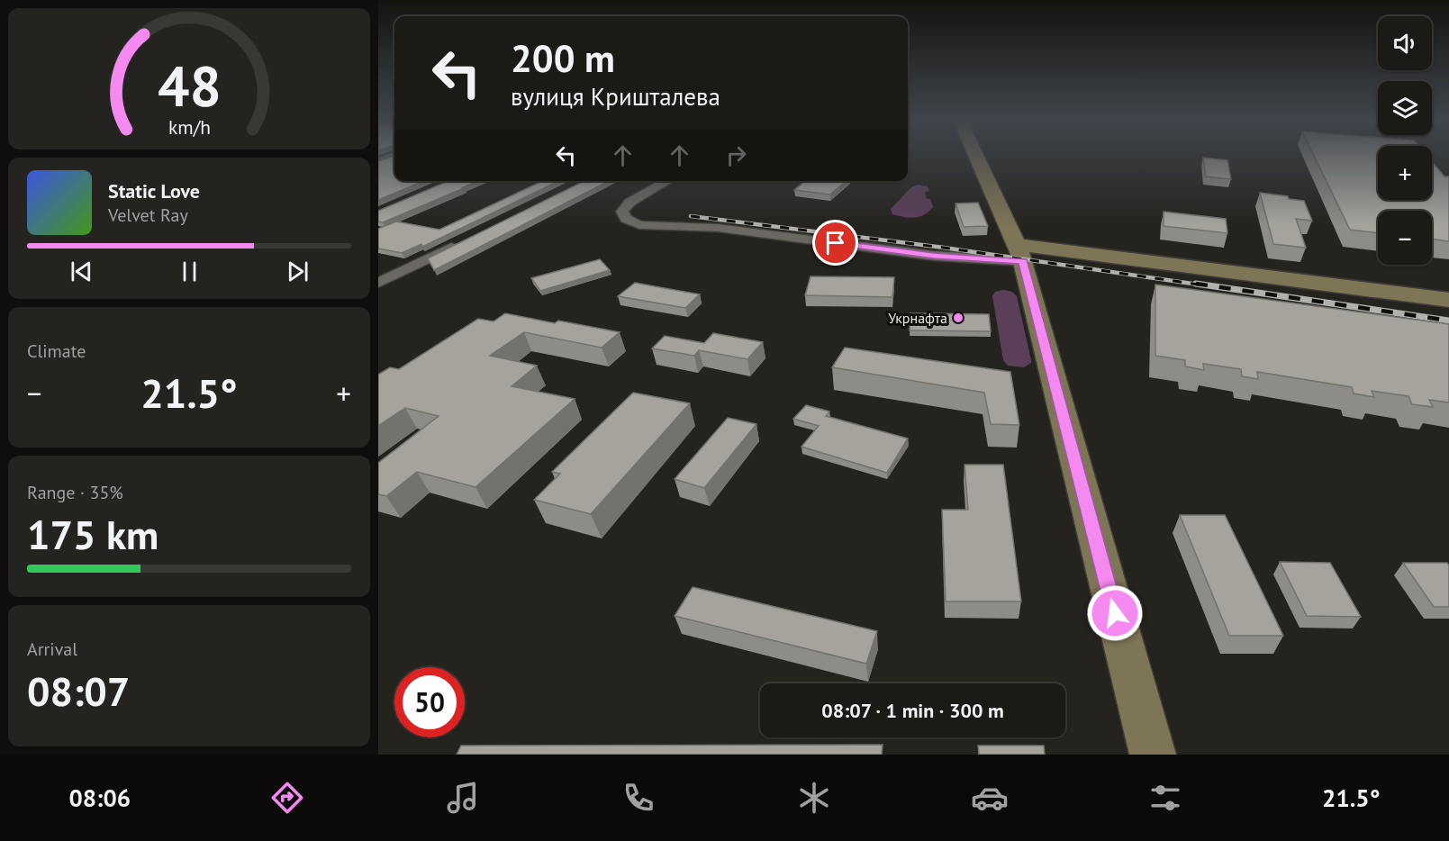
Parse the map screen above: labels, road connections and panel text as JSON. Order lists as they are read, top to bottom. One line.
{"places":["Укрнафта"],"page":{"map_buttons":["+","−"],"turn":["200 m","вулиця Кришталева"],"song":["Static Love","Velvet Ray"],"tile":["Climate",["Range · 35%","175 km"],["Arrival","08:07"]],"heat":["−","21.5°","+"],"limit":"50","trip":"08:07 · 1 min · 300 m","tabs":["08:06","21.5°"],"gauge":["48","km/h"]}}
